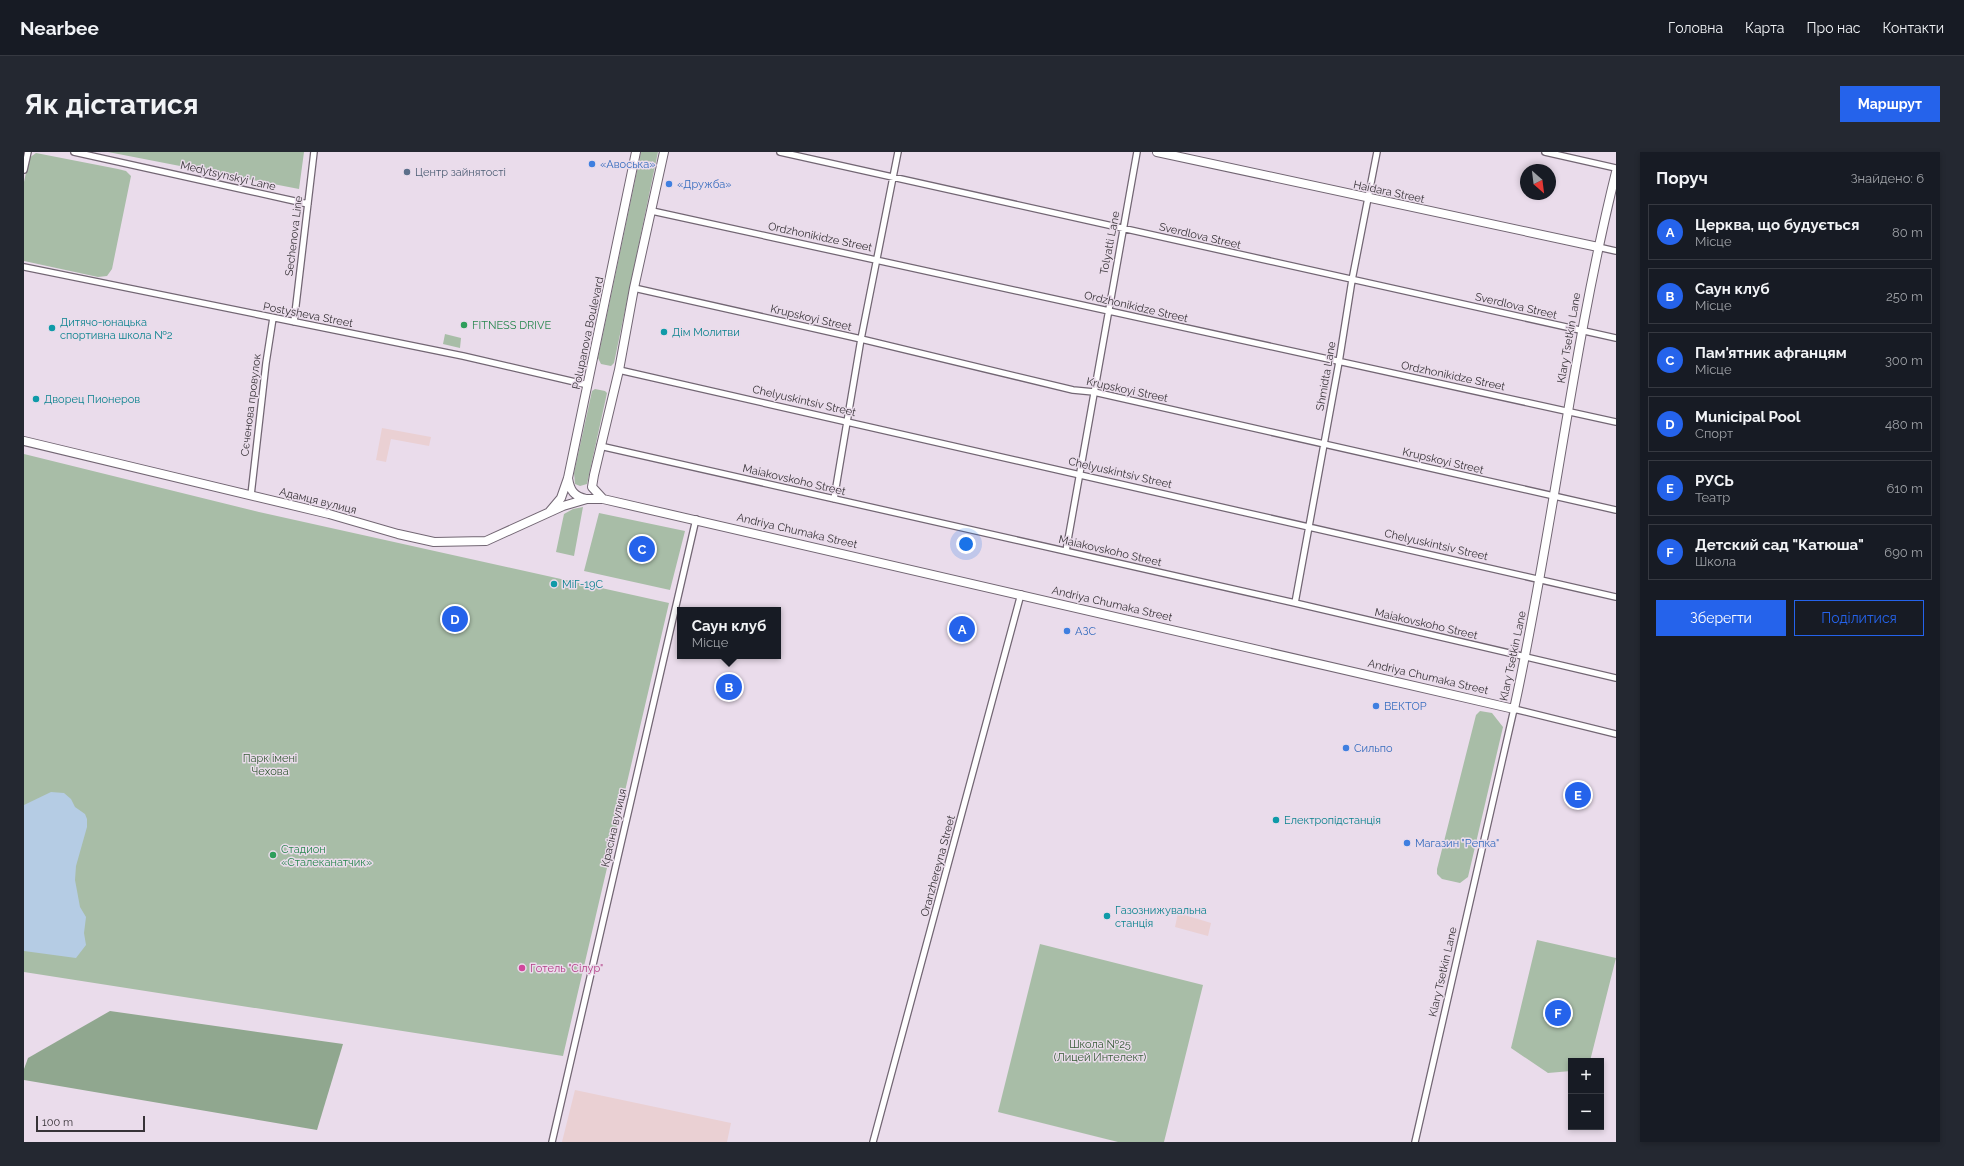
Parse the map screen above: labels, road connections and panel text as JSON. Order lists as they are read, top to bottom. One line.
{"streets":{"street":["Medytsynskyi Lane","Haidara Street","Sechenova Line","Sverdlova Street","Ordzhonikidze Street","Tolyatti Lane","Postysheva Street","Krupskoyi Street","Polupanova Boulevard","Klary Tsetkin Lane","Shmidta Lane","Chelyuskintsiv Street","Сєченова провулок","Maiakovskoho Street","Адамця вулиця","Andriya Chumaka Street","Красіна вулиця","Oranzhereyna Street"]},"crossings":[["Medytsynskyi Lane","Sechenova Line"],["Haidara Street","Klary Tsetkin Lane"],["Haidara Street","Shmidta Lane"],["Sechenova Line","Postysheva Street"],["Sverdlova Street","Tolyatti Lane"],["Sverdlova Street","Klary Tsetkin Lane"],["Sverdlova Street","Shmidta Lane"],["Ordzhonikidze Street","Tolyatti Lane"],["Ordzhonikidze Street","Klary Tsetkin Lane"],["Ordzhonikidze Street","Shmidta Lane"],["Tolyatti Lane","Krupskoyi Street"],["Tolyatti Lane","Chelyuskintsiv Street"],["Tolyatti Lane","Maiakovskoho Street"],["Postysheva Street","Polupanova Boulevard"],["Postysheva Street","Сєченова провулок"],["Krupskoyi Street","Klary Tsetkin Lane"],["Krupskoyi Street","Shmidta Lane"],["Polupanova Boulevard","Адамця вулиця"],["Klary Tsetkin Lane","Chelyuskintsiv Street"],["Klary Tsetkin Lane","Maiakovskoho Street"],["Klary Tsetkin Lane","Andriya Chumaka Street"],["Shmidta Lane","Chelyuskintsiv Street"],["Shmidta Lane","Maiakovskoho Street"],["Сєченова провулок","Адамця вулиця"],["Адамця вулиця","Andriya Chumaka Street"],["Andriya Chumaka Street","Красіна вулиця"],["Andriya Chumaka Street","Oranzhereyna Street"]],"parks":["Парк імені Чехова","Школа №25 (Лицей Интелект)"],"places":["«Авоська»","Центр зайнятості","«Дружба»","FITNESS DRIVE","Дитячо-юнацька спортивна школа №2","Дім Молитви","Дворец Пионеров","МіГ-19С","АЗС","ВЕКТОР","Сильпо","Електропідстанція","Магазин \"Репка\"","Стадион «Сталеканатчик»","Газознижувальна станція","Готель \"Сілур\""],"scale_bar":"100 m","north":"bottom right","page":{"header":"Nearbee","nav":["Головна","Карта","Про нас","Контакти"],"buttons":["Маршрут",["Зберегти","Поділитися"]],"title":"Як дістатися","heading":["Поруч","Знайдено: 6"],"list":[{"mark":"A","name":"Церква, що будується","note":"Місце","value":"80 m"},{"mark":"B","name":"Саун клуб","note":"Місце","value":"250 m"},{"mark":"C","name":"Пам'ятник афганцям","note":"Місце","value":"300 m"},{"mark":"D","name":"Municipal Pool","note":"Спорт","value":"480 m"},{"mark":"E","name":"РУСЬ","note":"Театр","value":"610 m"},{"mark":"F","name":"Детский сад \"Катюша\"","note":"Школа","value":"690 m"}],"pins":["C","D","A","B","E","F"],"popup":["Саун клуб","Місце"],"map_buttons":["+","−"],"scale":"100 m"}}
